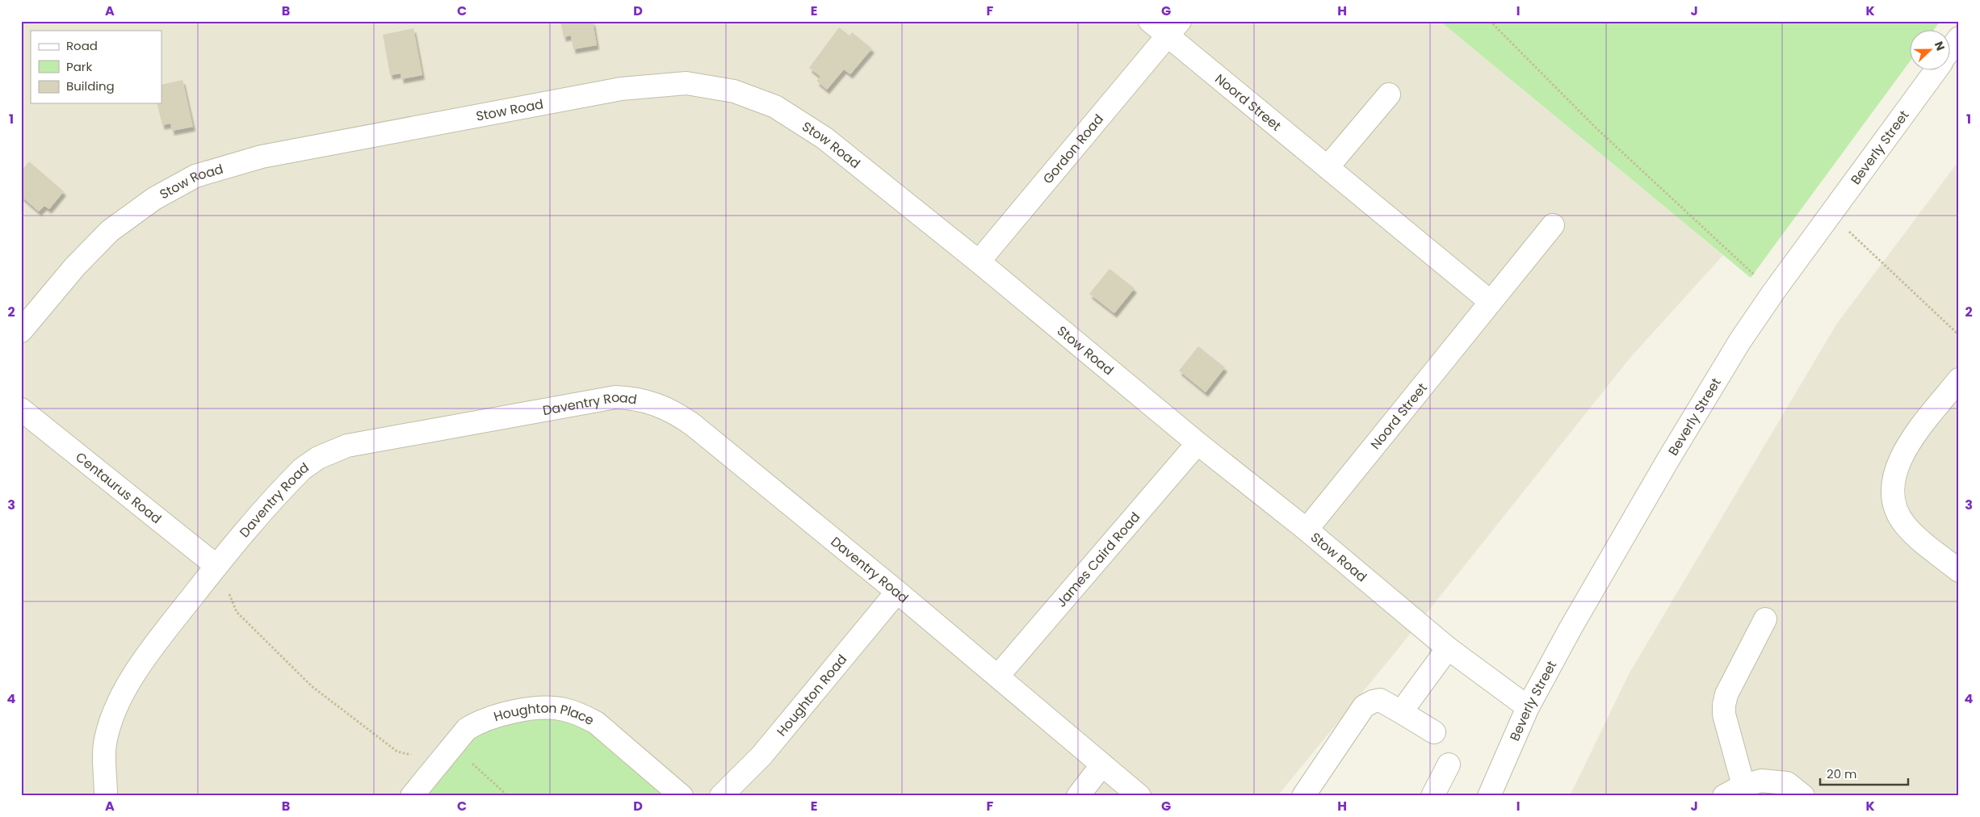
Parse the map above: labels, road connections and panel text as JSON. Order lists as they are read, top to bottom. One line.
{"streets":{"street":["Noord Street","Stow Road","Beverly Street","Gordon Road","Daventry Road","Centaurus Road","James Caird Road","Houghton Road","Houghton Place"]},"crossings":[["Noord Street","Stow Road"],["Noord Street","Gordon Road"],["Stow Road","Beverly Street"],["Stow Road","Gordon Road"],["Stow Road","James Caird Road"],["Daventry Road","Centaurus Road"],["Daventry Road","James Caird Road"],["Daventry Road","Houghton Road"]],"legend":["Road","Park","Building"],"scale_bar":"20 m","north":"right","grid":{"columns":["A","B","C","D","E","F","G","H","I","J","K"],"rows":["1","2","3","4"]}}
